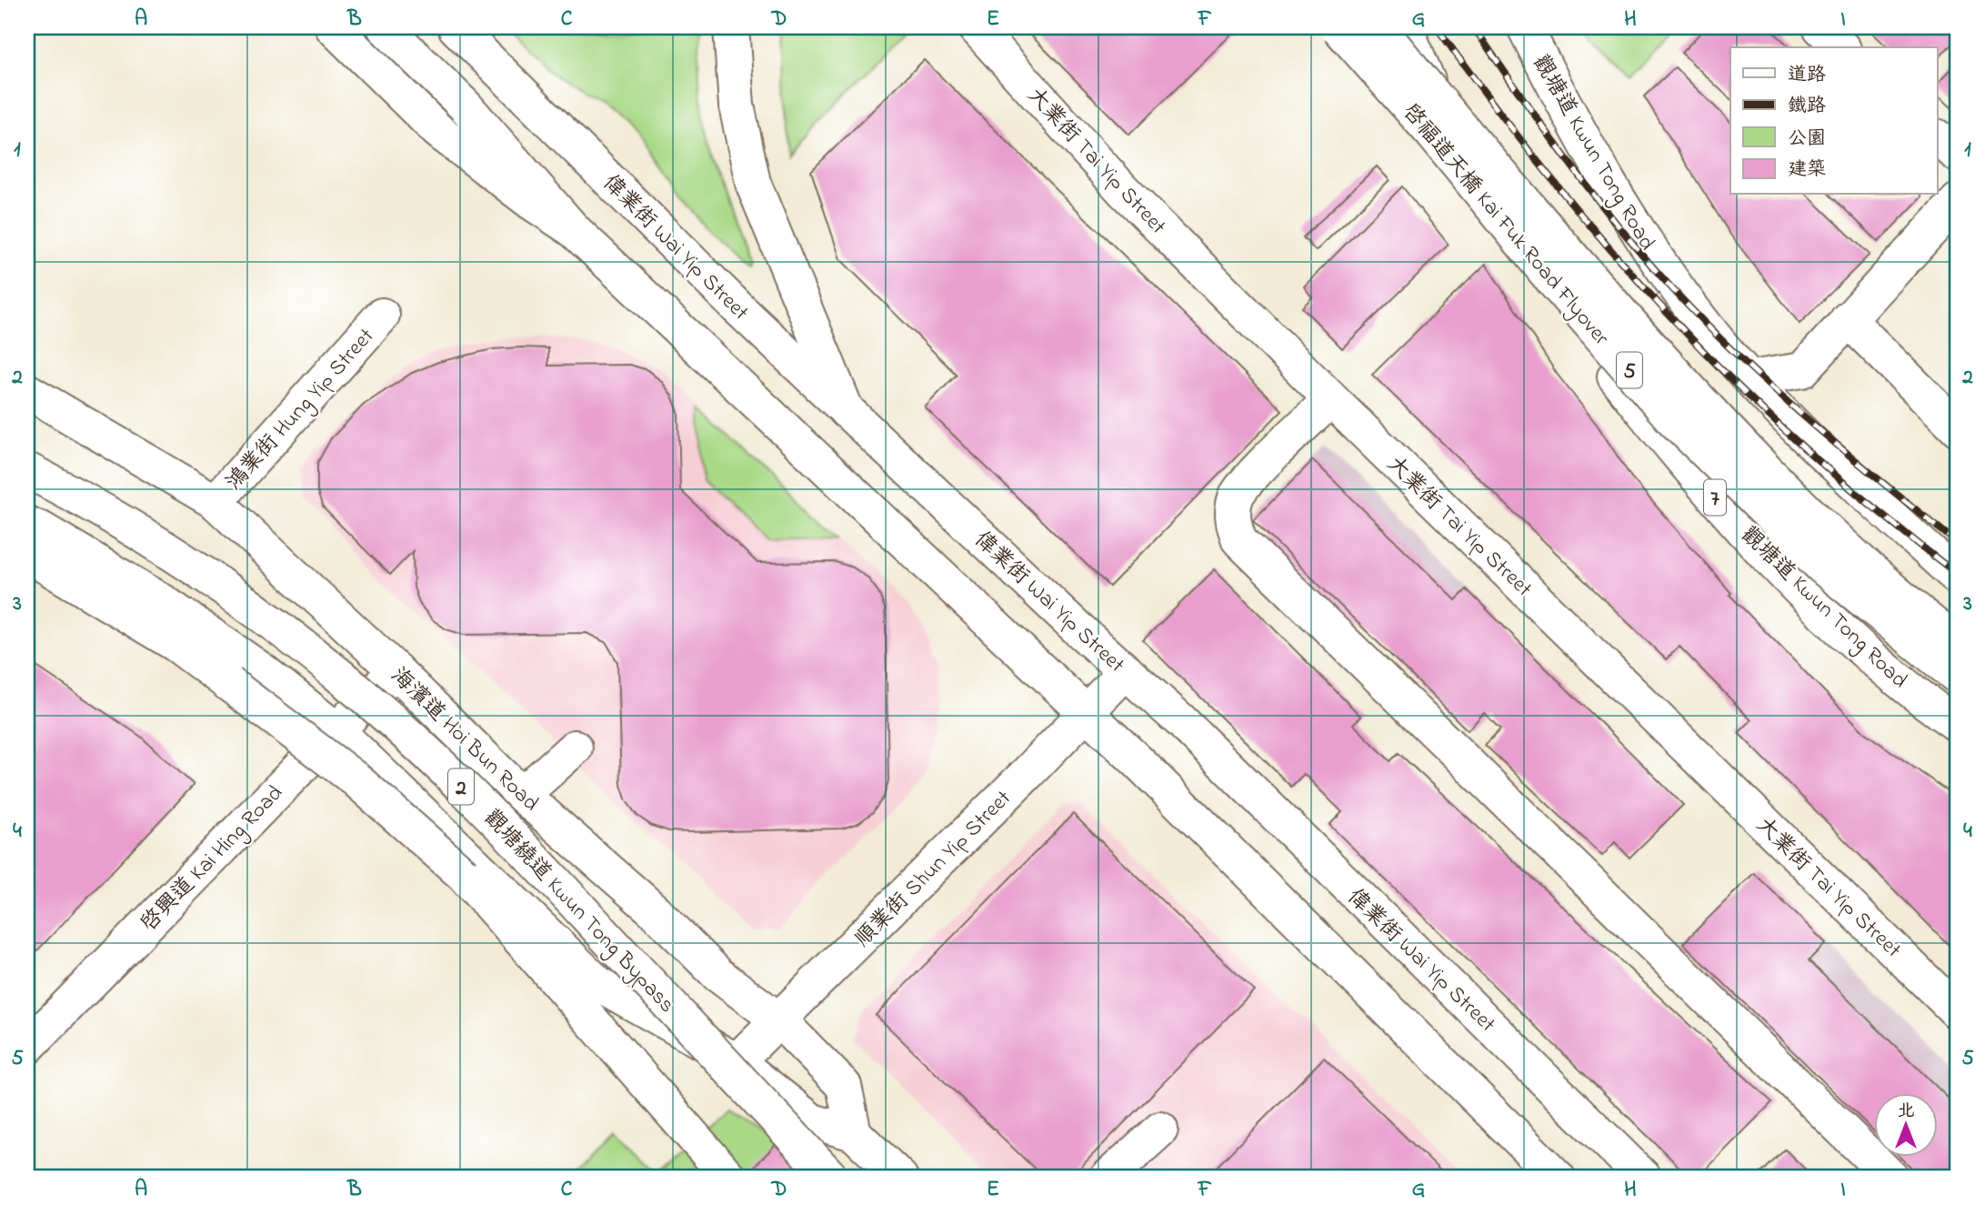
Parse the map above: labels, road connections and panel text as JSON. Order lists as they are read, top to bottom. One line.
{"streets":{"main road":["觀塘道 Kwun Tong Road","大業街 Tai Yip Street","啓福道天橋 Kai Fuk Road Flyover","偉業街 Wai Yip Street","5","鴻業街 Hung Yip Street","7","海濱道 Hoi Bun Road","2","啓興道 Kai Hing Road","順業街 Shun Yip Street","觀塘繞道 Kwun Tong Bypass"]},"crossings":[["偉業街 Wai Yip Street","順業街 Shun Yip Street"],["鴻業街 Hung Yip Street","海濱道 Hoi Bun Road"],["海濱道 Hoi Bun Road","啓興道 Kai Hing Road"],["海濱道 Hoi Bun Road","順業街 Shun Yip Street"]],"legend":["道路","鐵路","公園","建築"],"north":"top","grid":{"columns":["A","B","C","D","E","F","G","H","I"],"rows":["1","2","3","4","5"]}}
